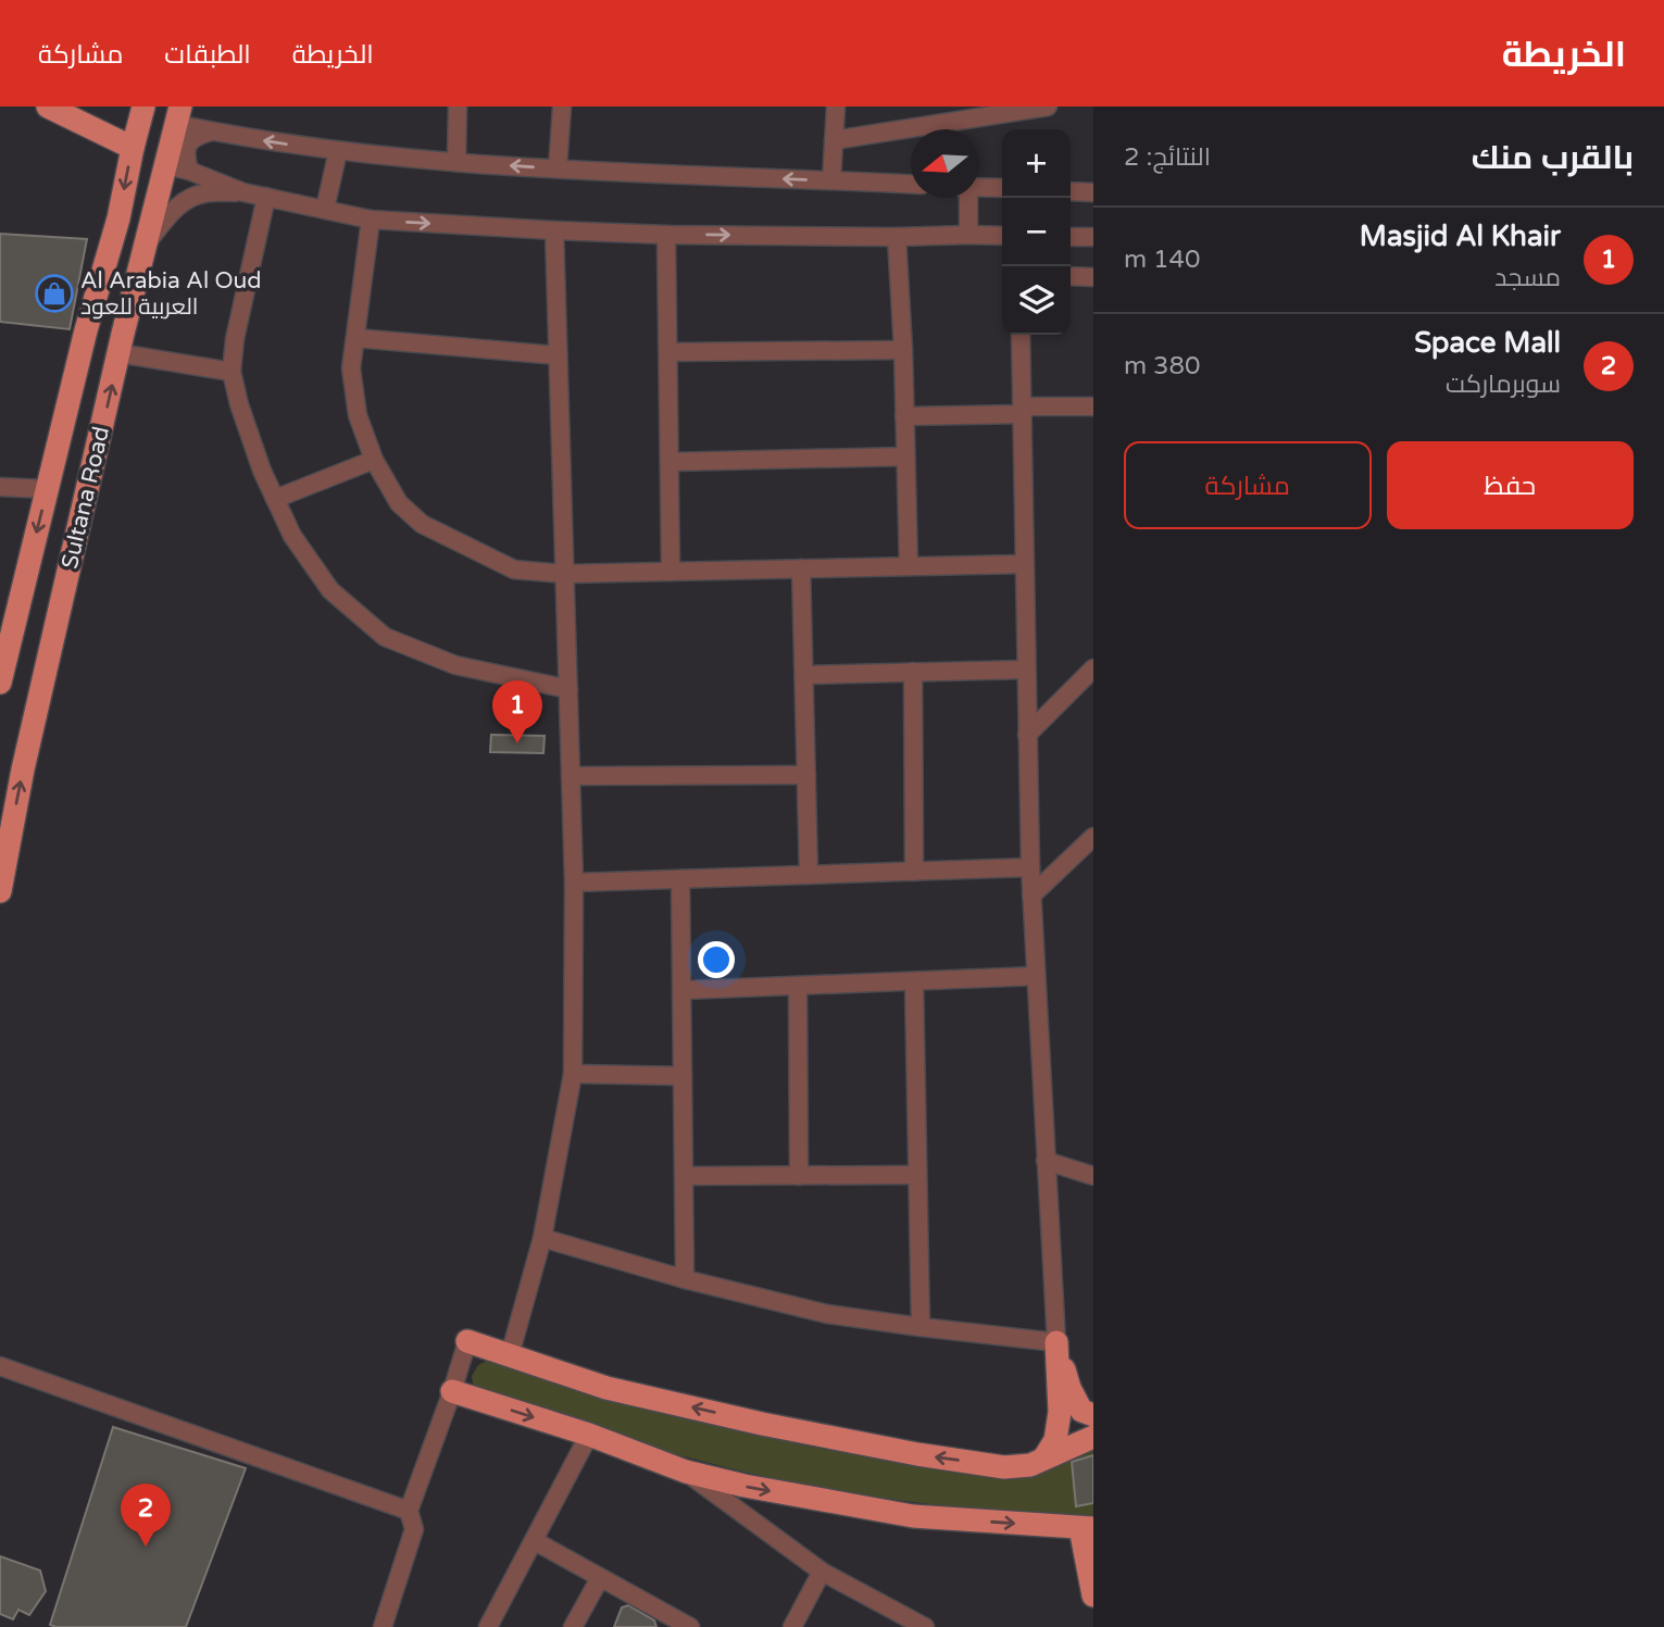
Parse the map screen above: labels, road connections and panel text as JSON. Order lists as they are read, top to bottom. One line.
{"streets":{"main road":["Sultana Road"]},"places":{"shop":["Al Arabia Al Oud العربية للعود"]},"north":"left","page":{"header":"الخريطة","nav":["الخريطة","الطبقات","مشاركة"],"heading":["بالقرب منك","النتائج: 2"],"map_buttons":["+","−"],"list":[{"mark":"1","name":"Masjid Al Khair","note":"مسجد","value":"140 m"},{"mark":"2","name":"Space Mall","note":"سوبرماركت","value":"380 m"}],"buttons":["حفظ","مشاركة"],"pins":["1","2"]}}
